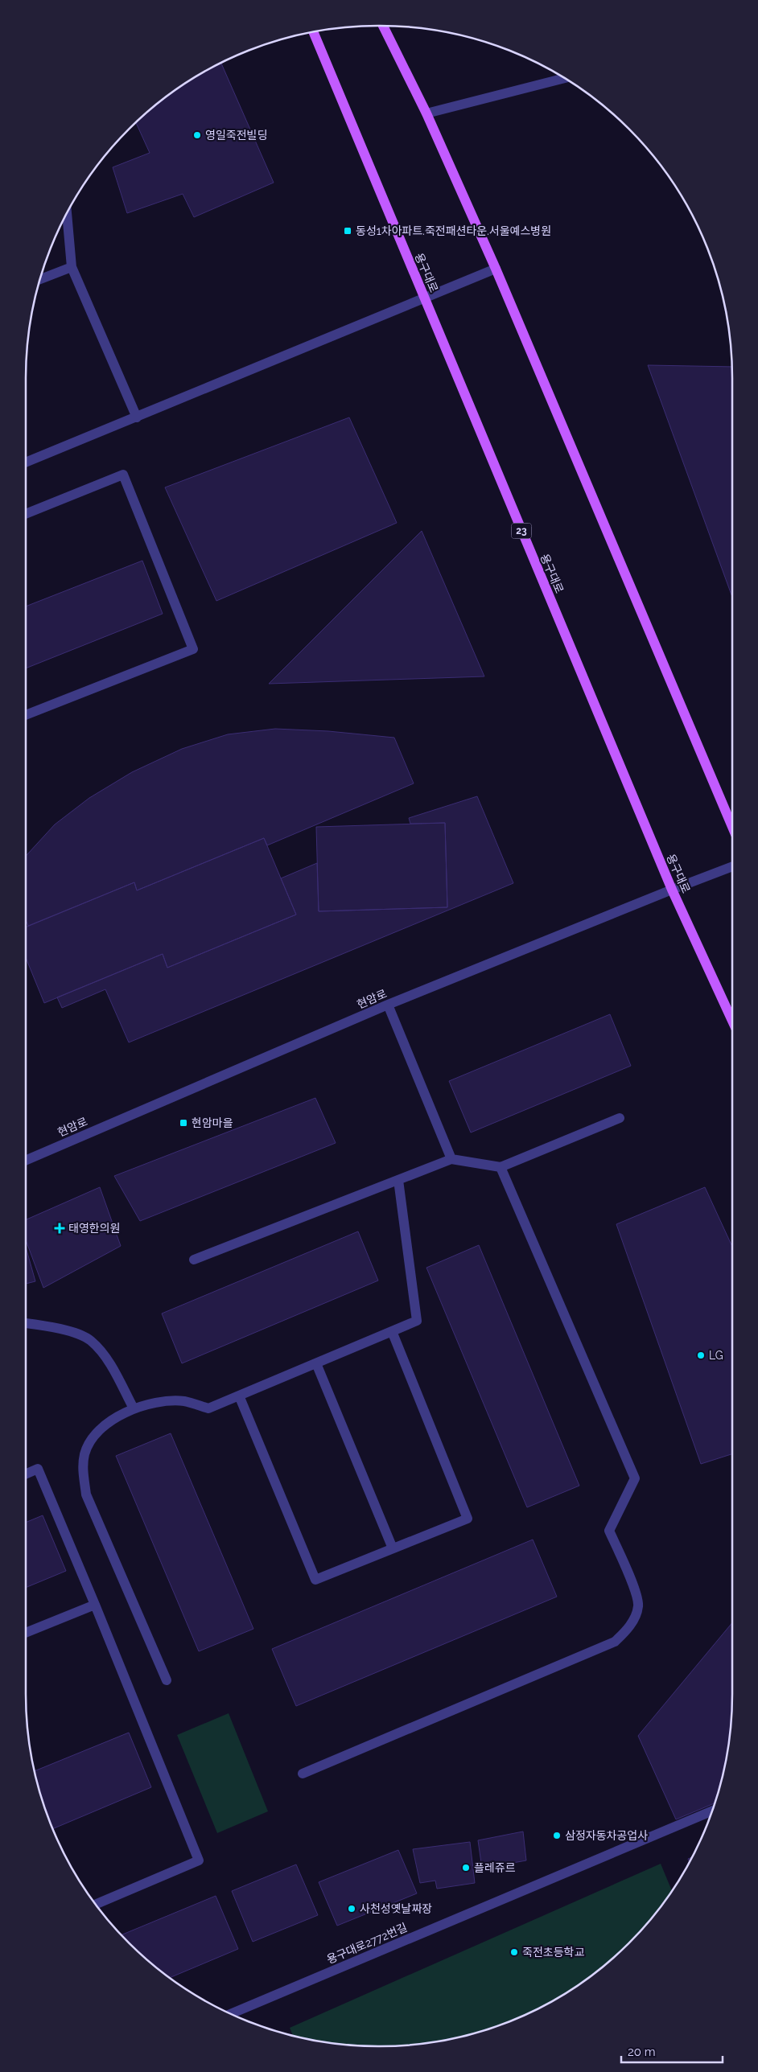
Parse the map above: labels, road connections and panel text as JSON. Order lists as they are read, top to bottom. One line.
{"streets":{"main road":["용구대로","23"],"street":["현암로","용구대로2772번길"]},"crossings":[["용구대로","현암로"]],"places":{"other":["영일죽전빌딩","LG","삼정자동차공업사","플레쥬르","사천성옛날짜장","죽전초등학교"],"transit":["동성1차아파트.죽전패션타운.서울예스병원","현암마을"],"health":["태영한의원"]},"scale_bar":"20 m"}
